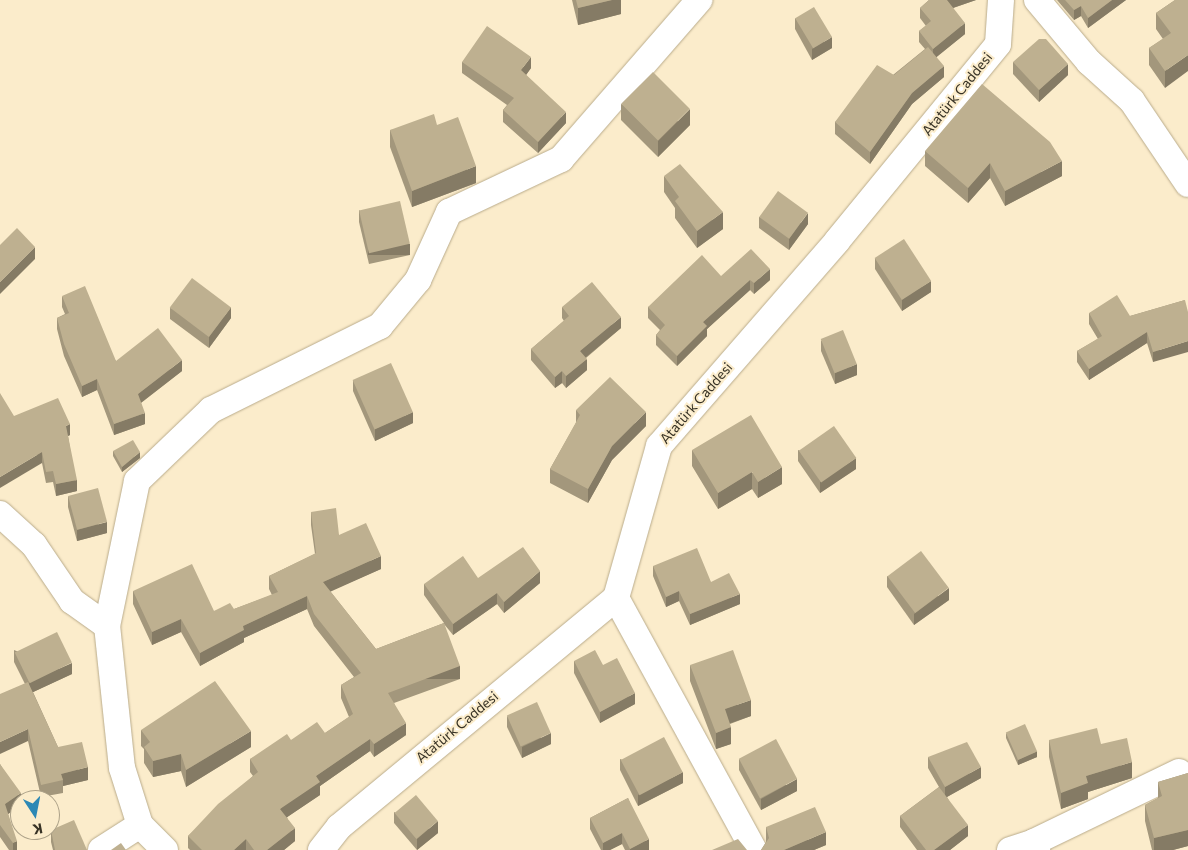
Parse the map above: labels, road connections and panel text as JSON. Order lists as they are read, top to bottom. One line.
{"streets":{"street":["Atatürk Caddesi"]},"north":"bottom"}
